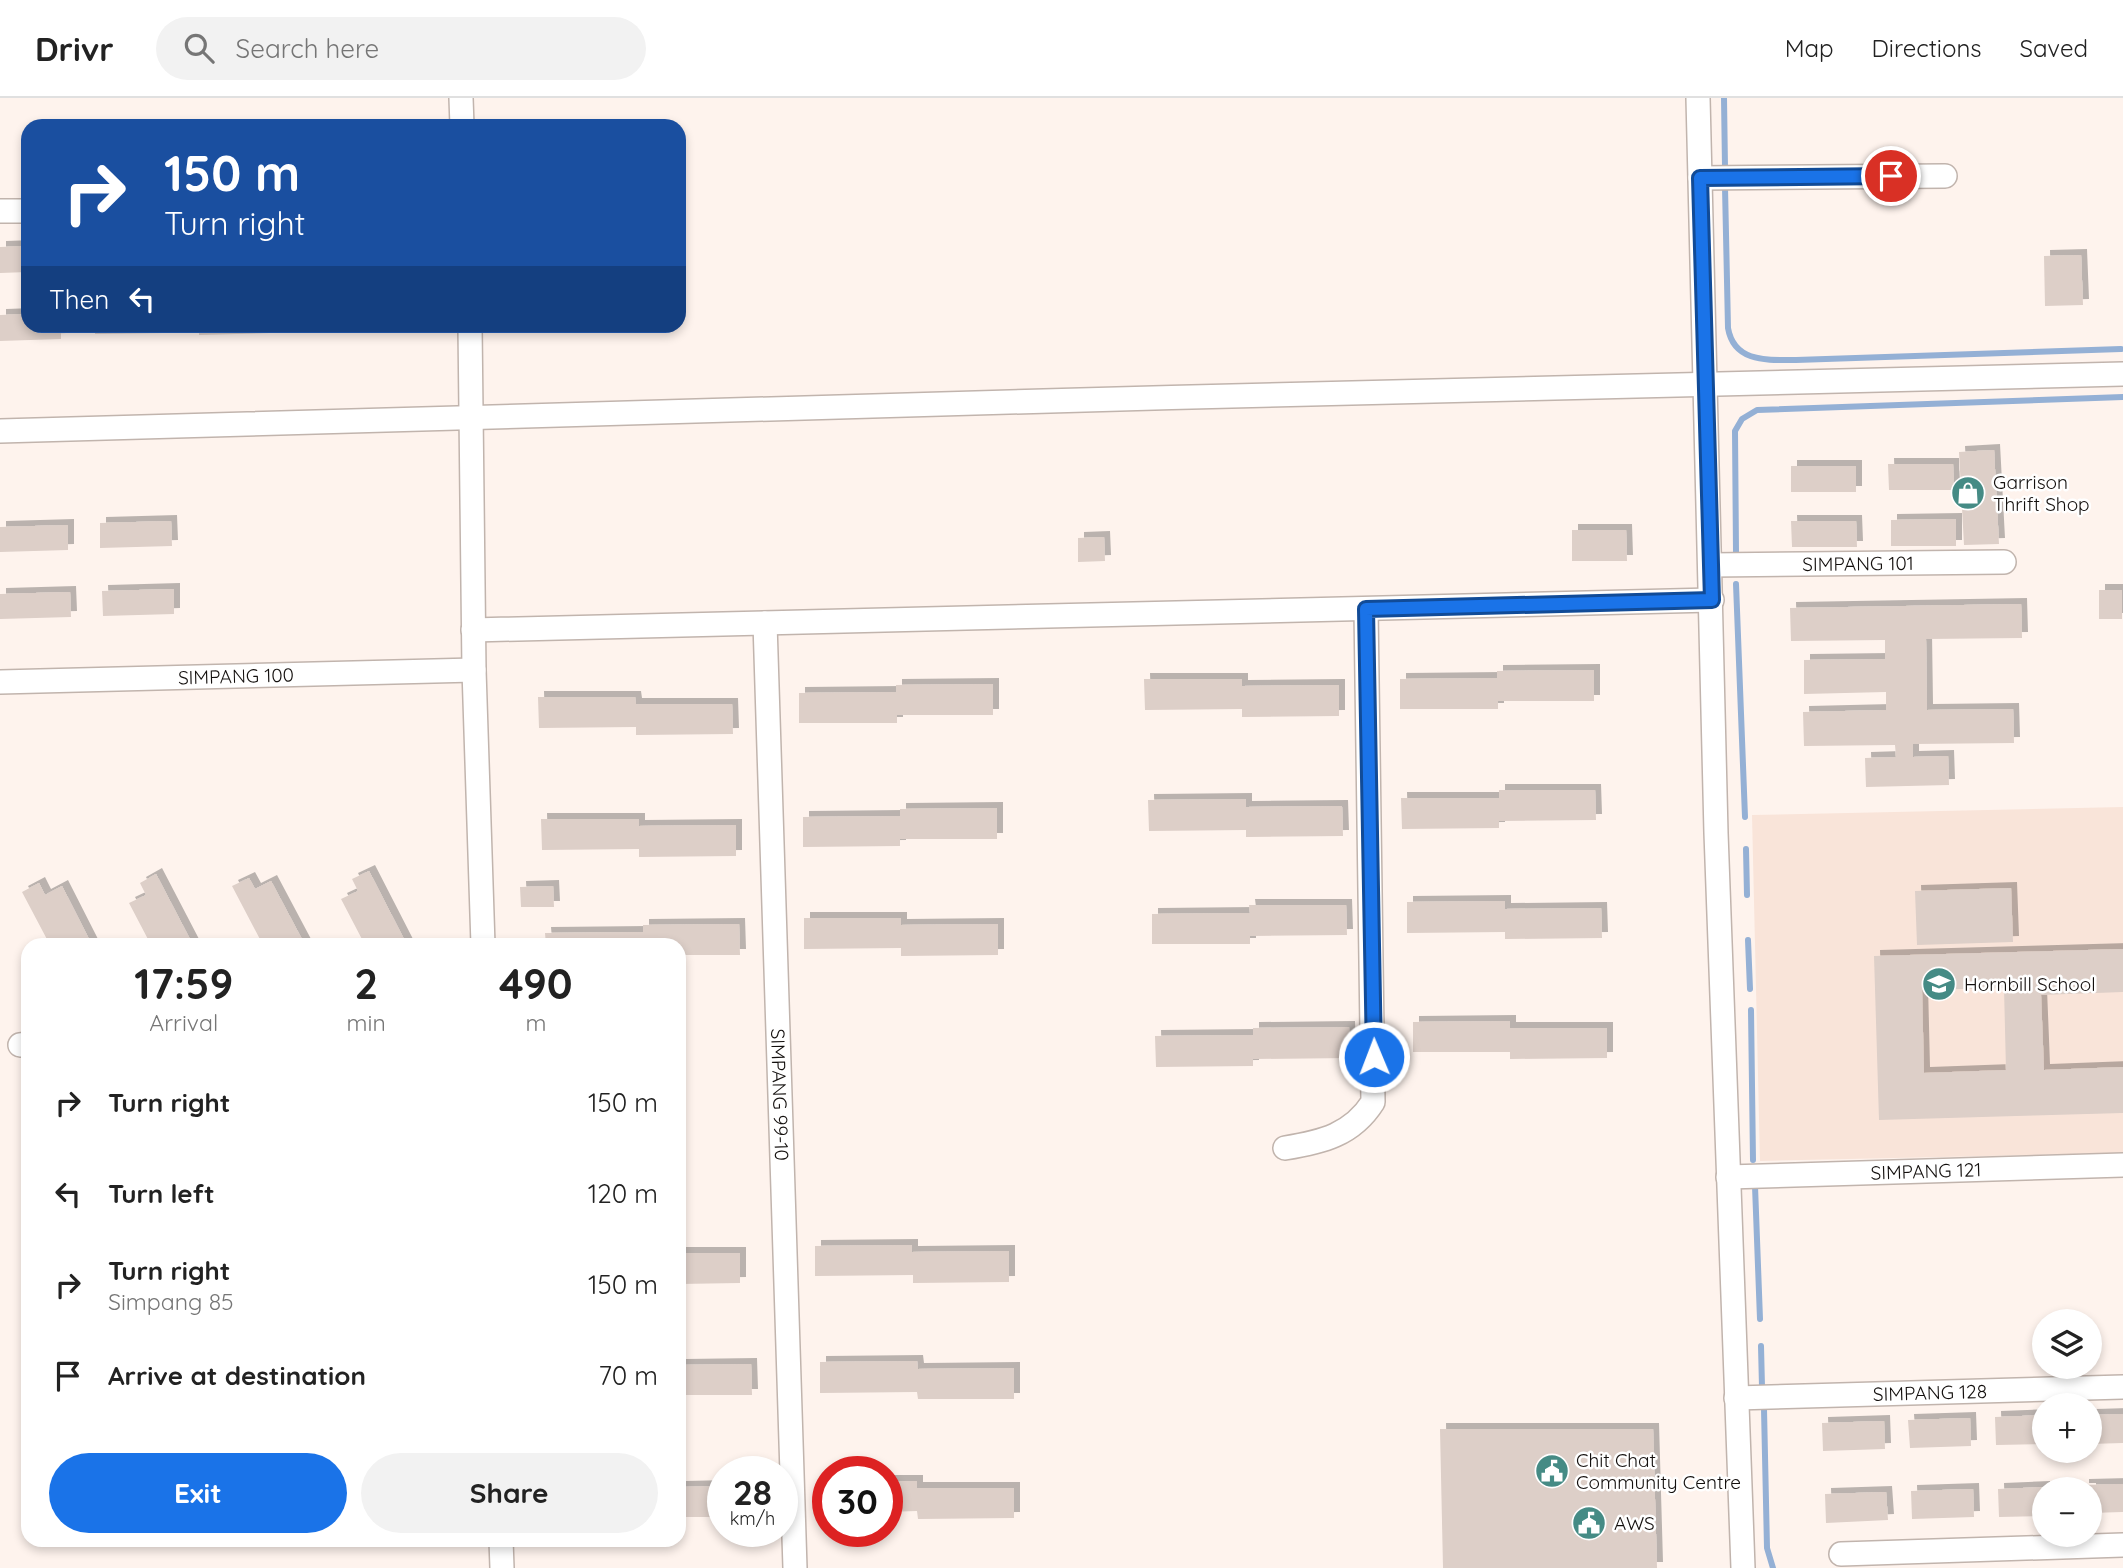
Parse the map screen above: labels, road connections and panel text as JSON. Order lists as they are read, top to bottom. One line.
{"streets":{"street":["SIMPANG 101","SIMPANG 100","SIMPANG 99-10","SIMPANG 121","SIMPANG 128"]},"places":{"shop":["Garrison Thrift Shop"],"school or university":["Hornbill School"],"public building":["Chit Chat Community Centre","AWS"]},"page":{"header":"Drivr","search":"Search here","nav":["Map","Directions","Saved"],"turn":["150 m","Turn right"],"then":"Then","eta":["17:59","Arrival","2","min","490","m"],"list":[{"name":"Turn right","value":"150 m"},{"name":"Turn left","value":"120 m"},{"name":"Turn right","note":"Simpang 85","value":"150 m"},{"name":"Arrive at destination","value":"70 m"}],"map_buttons":["+","−"],"buttons":["Exit","Share"],"speed":"28 km/h","limit":"30"}}
